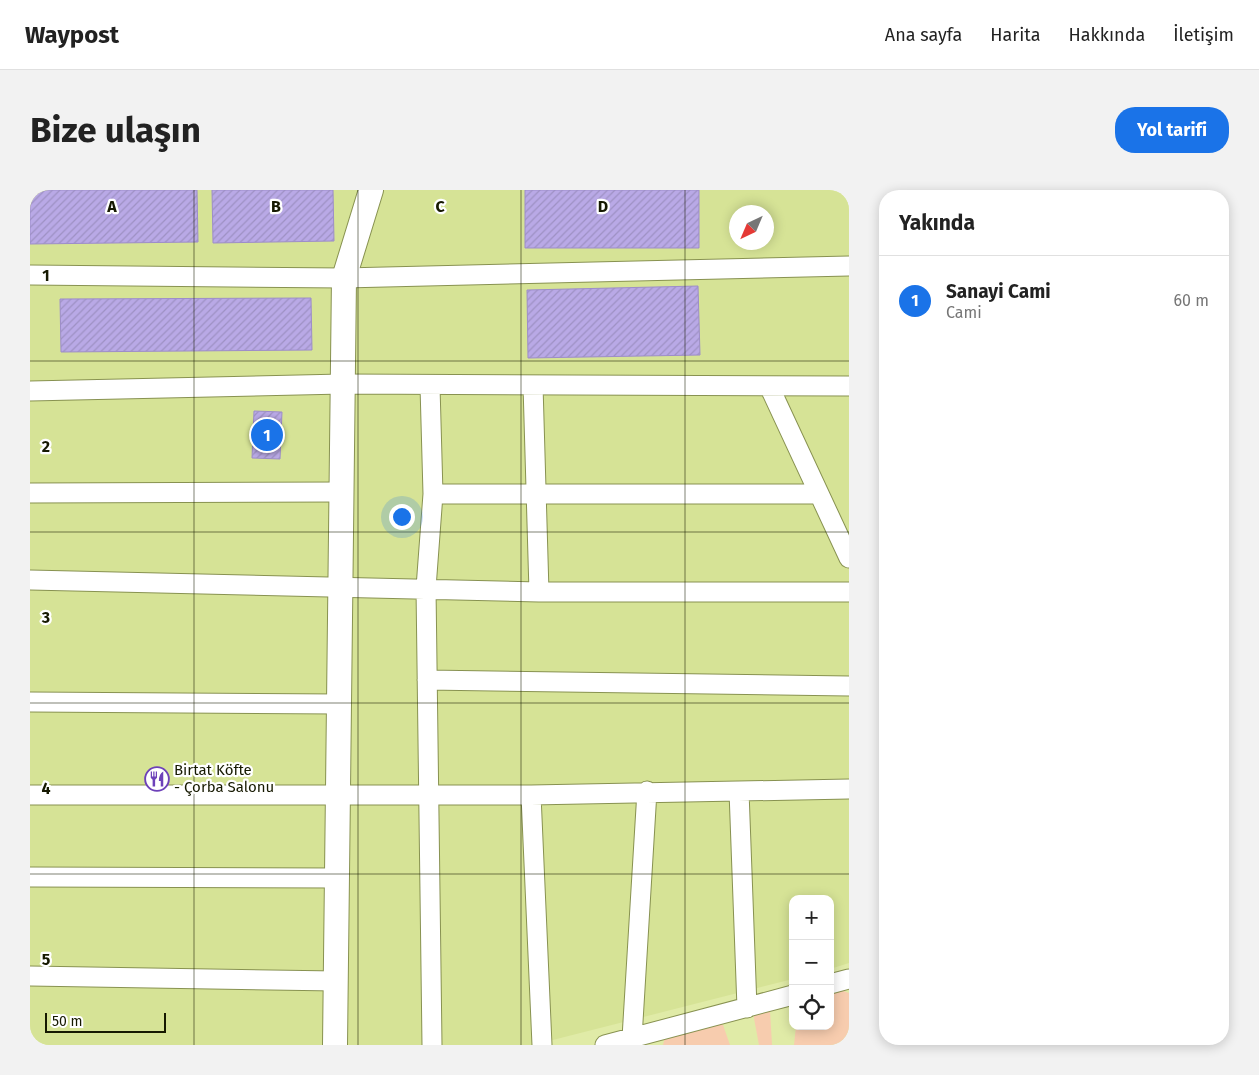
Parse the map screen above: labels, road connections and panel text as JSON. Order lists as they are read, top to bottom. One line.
{"places":{"restaurant":["Birtat Köfte - Çorba Salonu"]},"scale_bar":"50 m","north":"bottom left","page":{"header":"Waypost","nav":["Ana sayfa","Harita","Hakkında","İletişim"],"buttons":"Yol tarifi","title":"Bize ulaşın","heading":"Yakında","list":[{"mark":"1","name":"Sanayi Cami","note":"Cami","value":"60 m"}],"pins":"1","map_buttons":["+","−"],"scale":"50 m"},"grid":{"columns":["A","B","C","D"],"rows":["1","2","3","4","5"]}}
